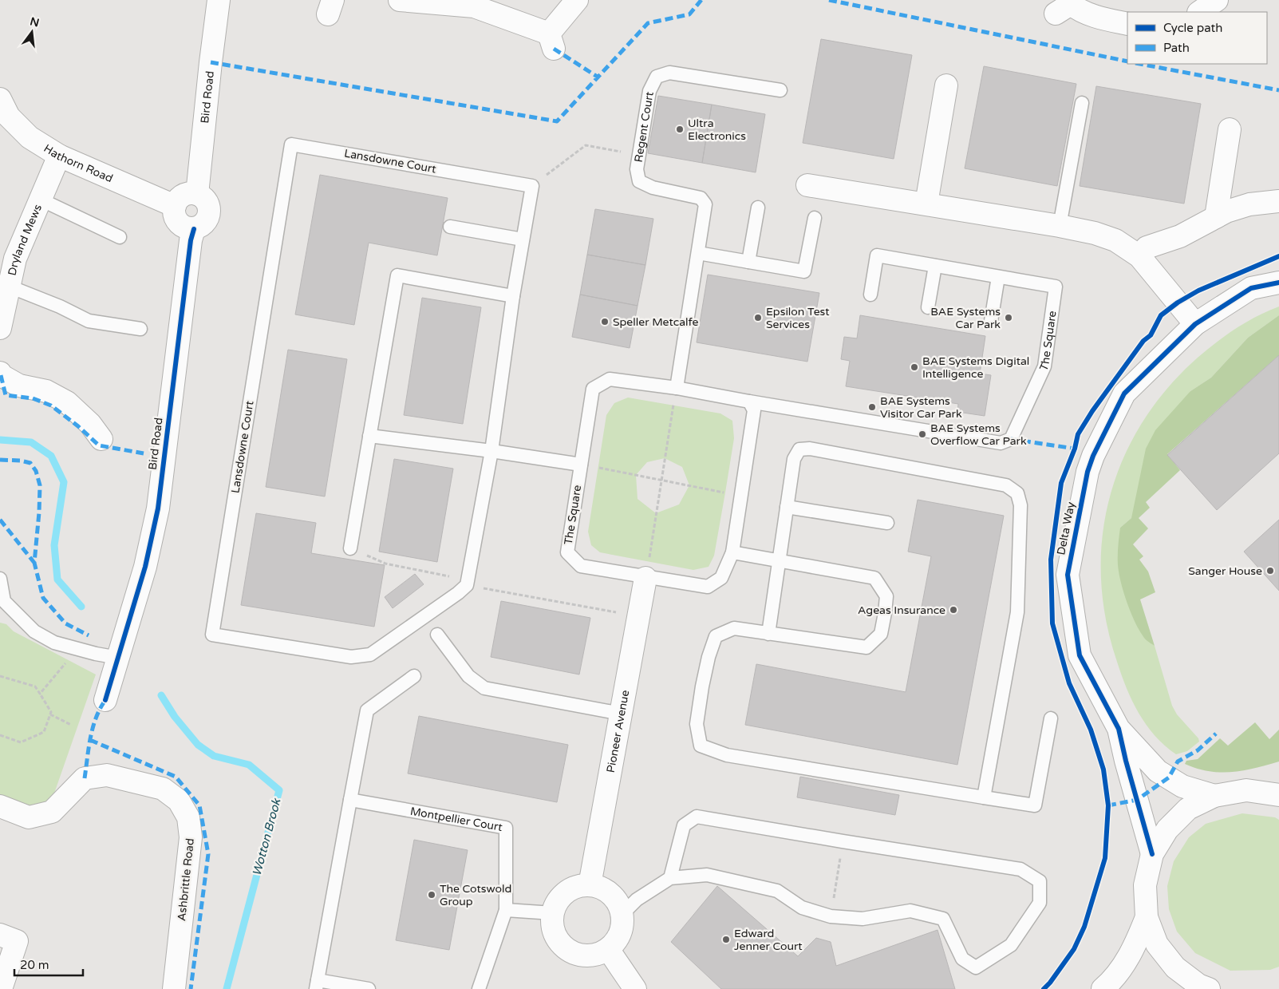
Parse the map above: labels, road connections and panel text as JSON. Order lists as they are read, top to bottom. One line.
{"streets":{"street":["Bird Road","Hathorn Road","Dryland Mews","Delta Way","Pioneer Avenue","Ashbrittle Road"],"lane":["Regent Court","Lansdowne Court","The Square","Montpellier Court"]},"crossings":[["Bird Road","Hathorn Road"],["Regent Court","The Square"],["Hathorn Road","Dryland Mews"],["The Square","Pioneer Avenue"]],"water":["Wotton Brook"],"places":["Ultra Electronics","Epsilon Test Services","BAE Systems Car Park","Speller Metcalfe","BAE Systems Digital Intelligence","BAE Systems Visitor Car Park","BAE Systems Overflow Car Park","Sanger House","Ageas Insurance","The Cotswold Group","Edward Jenner Court"],"legend":["Cycle path","Path"],"scale_bar":"20 m","north":"top"}
